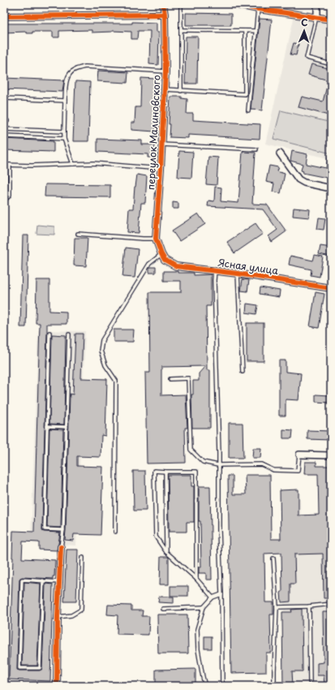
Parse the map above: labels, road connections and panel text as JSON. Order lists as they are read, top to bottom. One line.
{"streets":{"street":["переулок Малиновского","Ясная улица"]},"crossings":[["переулок Малиновского","Ясная улица"]],"north":"top"}
